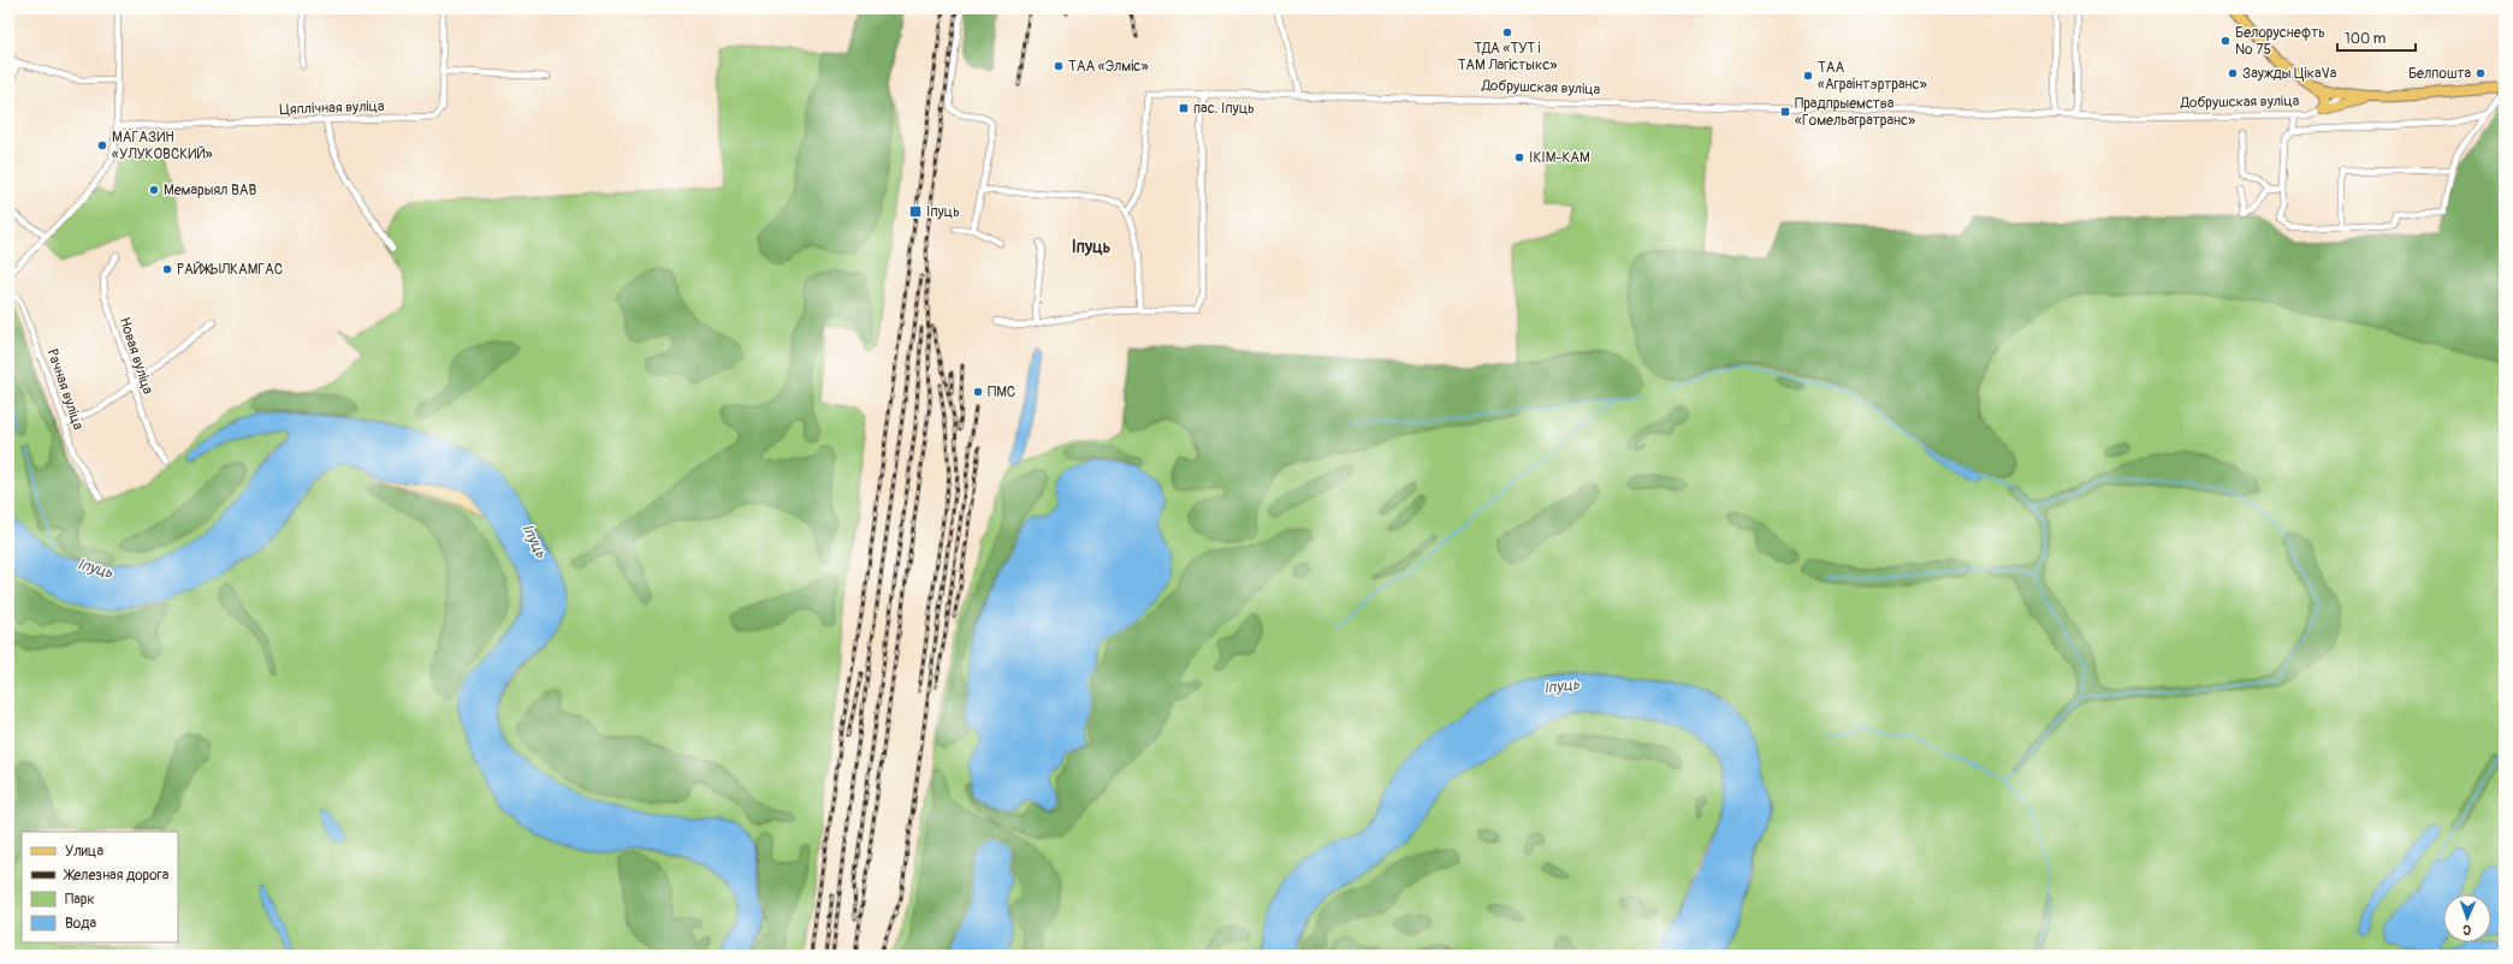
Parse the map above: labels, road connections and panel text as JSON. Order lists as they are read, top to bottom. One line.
{"streets":{"street":["Добрушская вуліца","Цяплічная вуліца","Новая вуліца","Рачная вуліца"]},"districts":["Іпуць"],"water":["Іпуць"],"places":{"other":["ТДА «ТУТ і ТАМ Лагістыкс»","Белоруснефть № 75","ТАА «Элміс»","Заужды ЦікаVа","Белпошта","ТАА «Аграінтэртранс»","МАГАЗИН «УЛУКОВСКИЙ»","ІКІМ-КАМ","Мемарыял ВАВ","РАЙЖЫЛКАМГАС","ПМС"],"transit":["пас. Іпуць","Прадпрыемства «Гомельагратранс»","Іпуць"]},"legend":["Улица","Железная дорога","Парк","Вода"],"scale_bar":"100 m","north":"bottom"}
